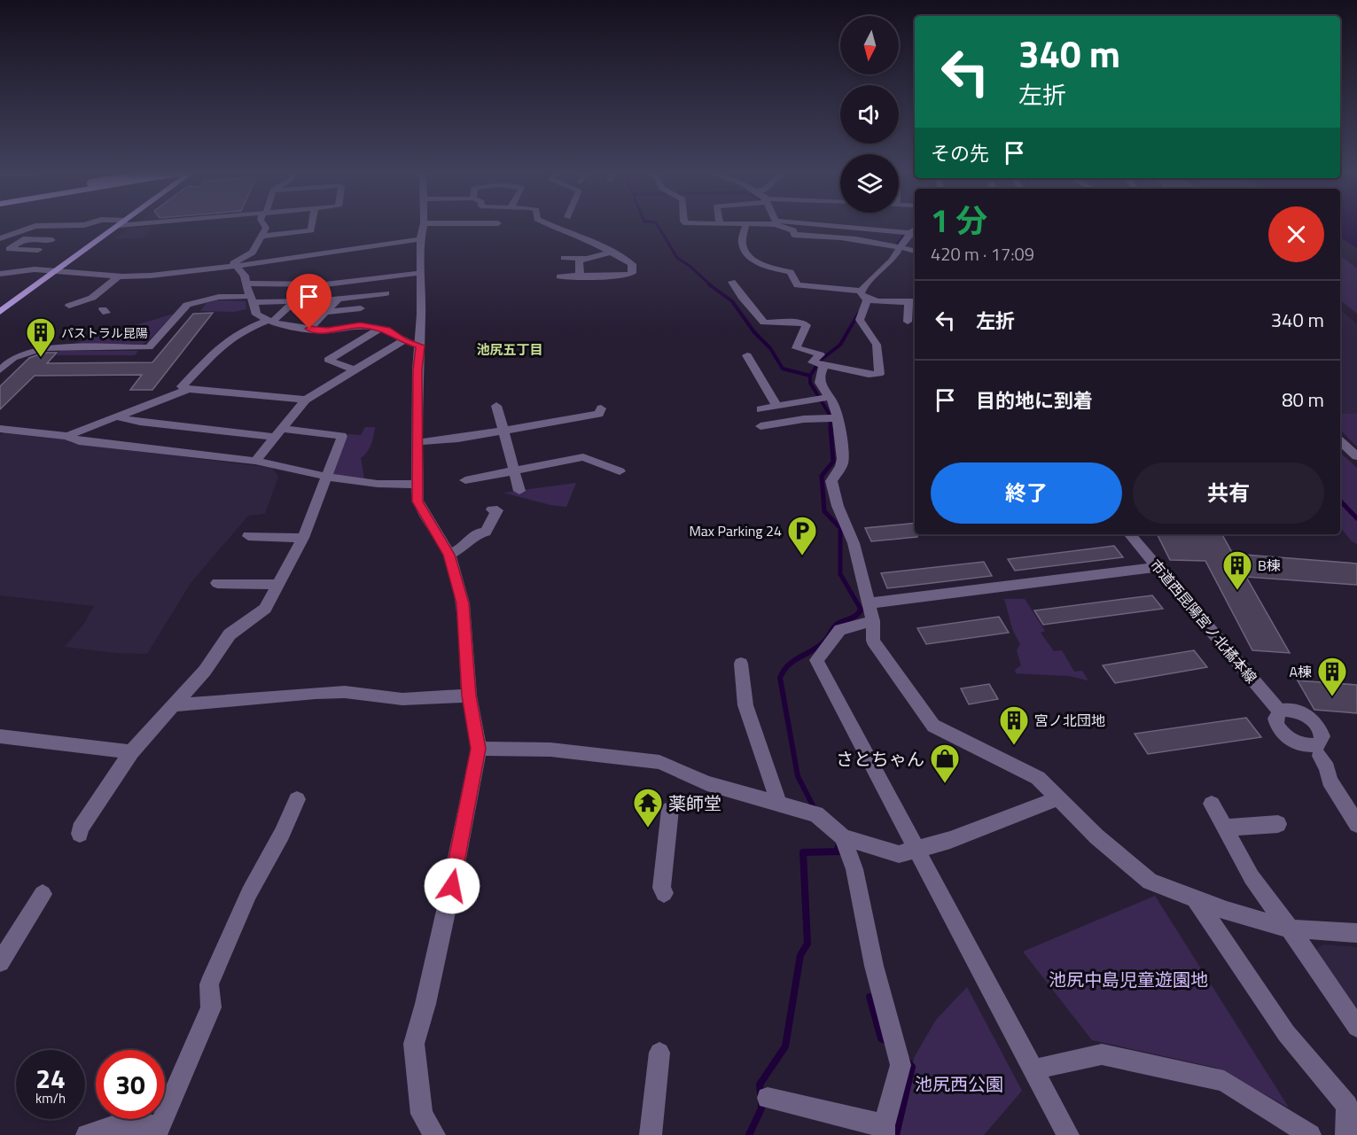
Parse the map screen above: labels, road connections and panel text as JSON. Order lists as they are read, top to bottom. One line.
{"streets":{"street":["市道西昆陽宮ノ北橘本線"]},"districts":["池尻五丁目"],"parks":["池尻中島児童遊園地","池尻西公園"],"places":{"building":["パストラル昆陽","B棟","A棟","宮ノ北団地"],"parking":["Max Parking 24"],"shop":["さとちゃん"],"temple":["薬師堂"]},"north":"bottom","page":{"turn":["340 m","左折"],"then":"その先","heading":["1 分","420 m · 17:09"],"list":[{"name":"左折","value":"340 m"},{"name":"目的地に到着","value":"80 m"}],"buttons":["終了","共有"],"speed":"24 km/h","limit":"30"}}
